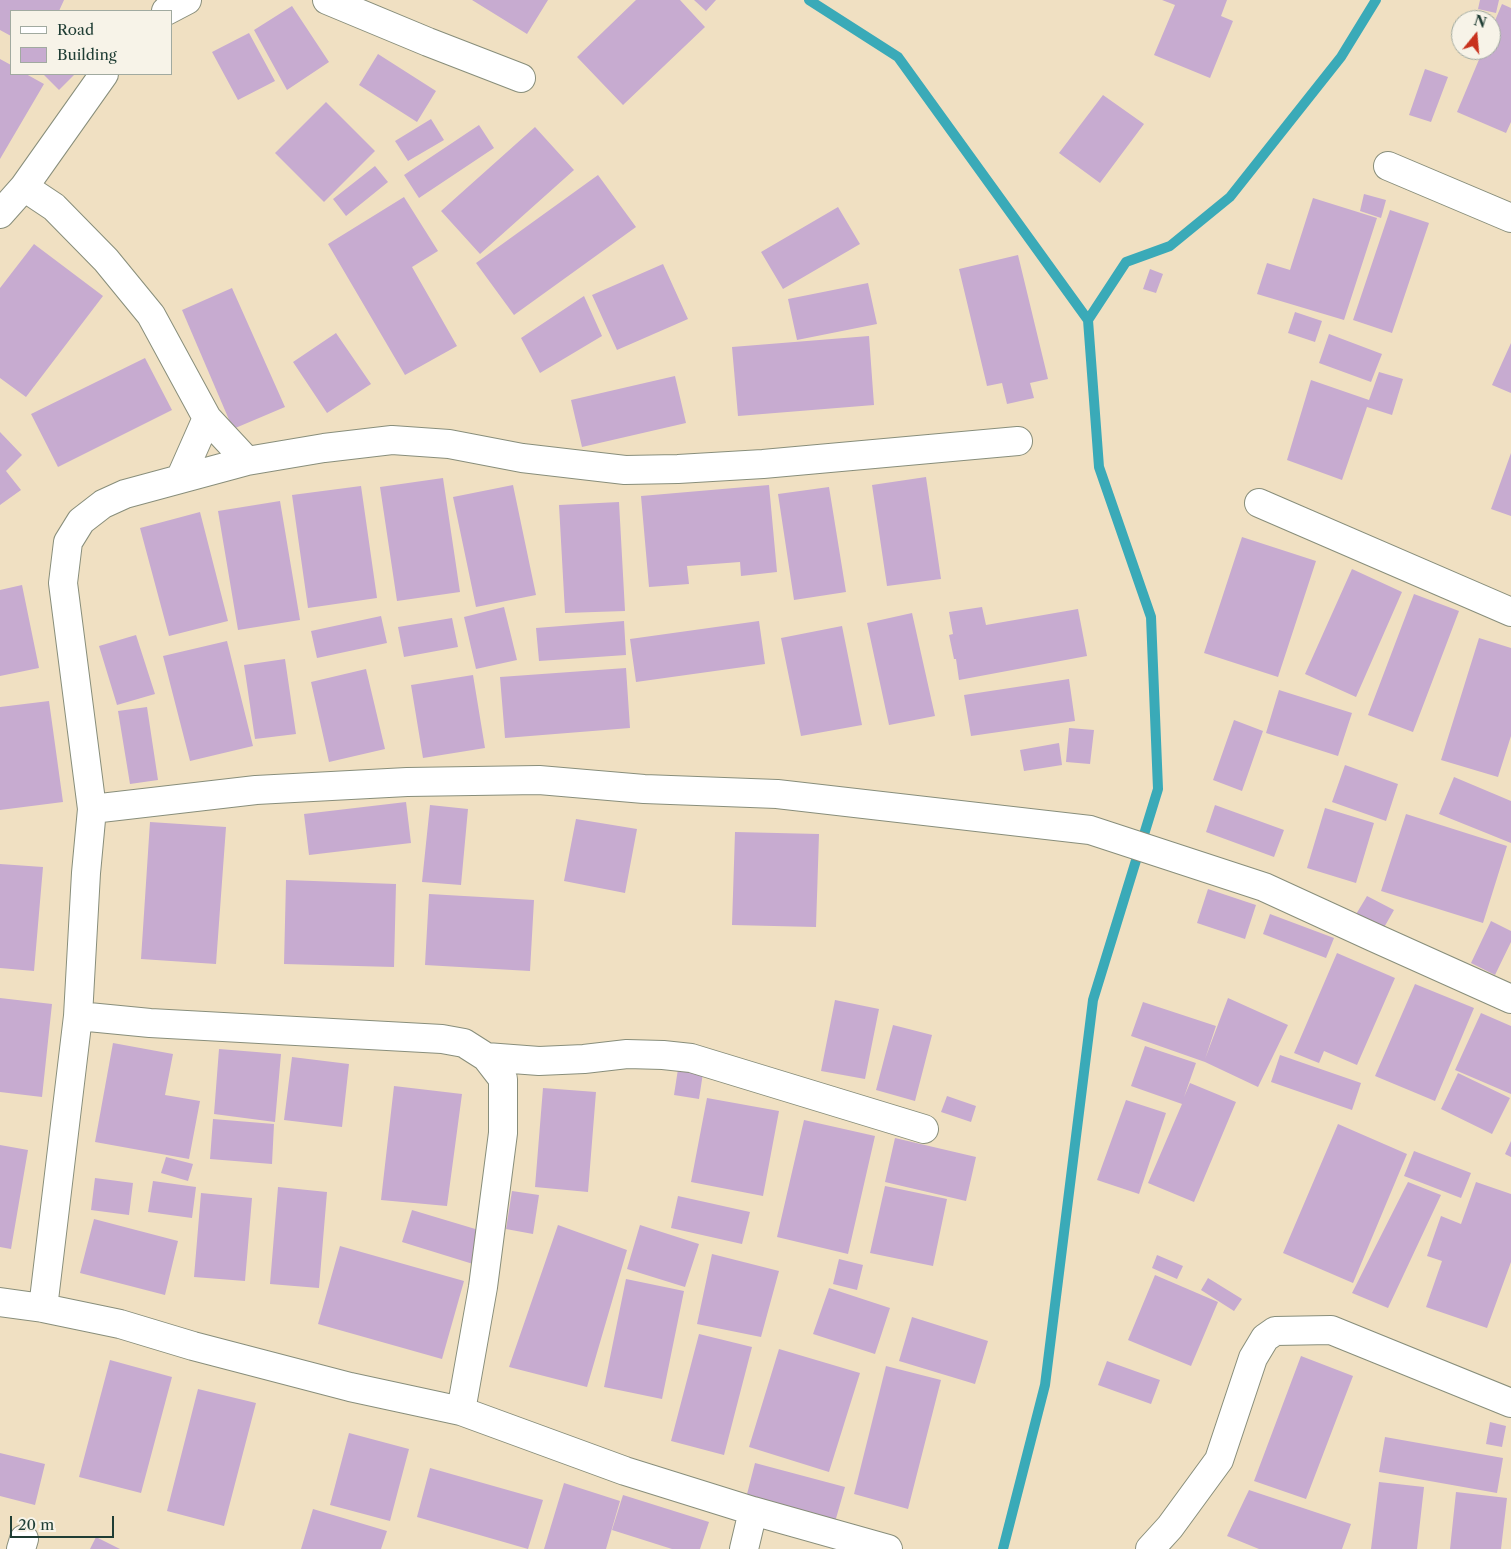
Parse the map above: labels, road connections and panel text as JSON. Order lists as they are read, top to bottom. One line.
{"legend":["Road","Building"],"scale_bar":"20 m","north":"top"}
